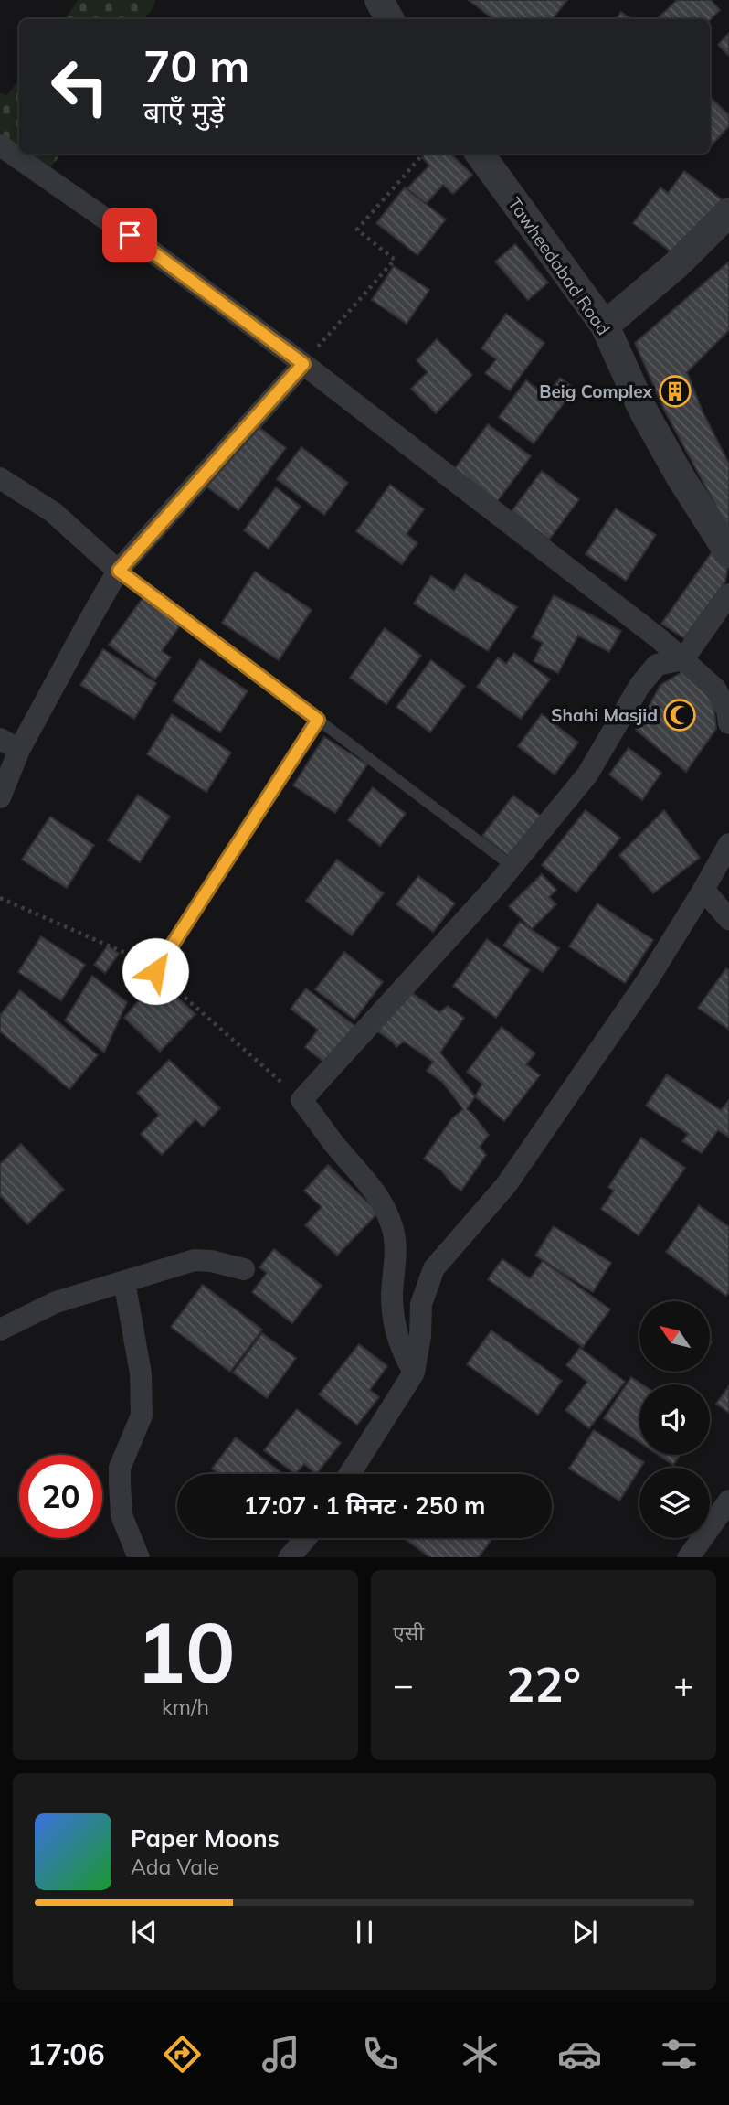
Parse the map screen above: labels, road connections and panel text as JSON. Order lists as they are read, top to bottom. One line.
{"streets":{"street":["Tawheedabad Road"]},"places":{"building":["Beig Complex"],"mosque":["Shahi Masjid"]},"north":"top left","page":{"turn":["70 m","बाएँ मुड़ें"],"limit":"20","trip":"17:07 · 1 मिनट · 250 m","tile":[["10","km/h"],"एसी"],"heat":["−","22°","+"],"song":["Paper Moons","Ada Vale"],"tabs":"17:06"}}
